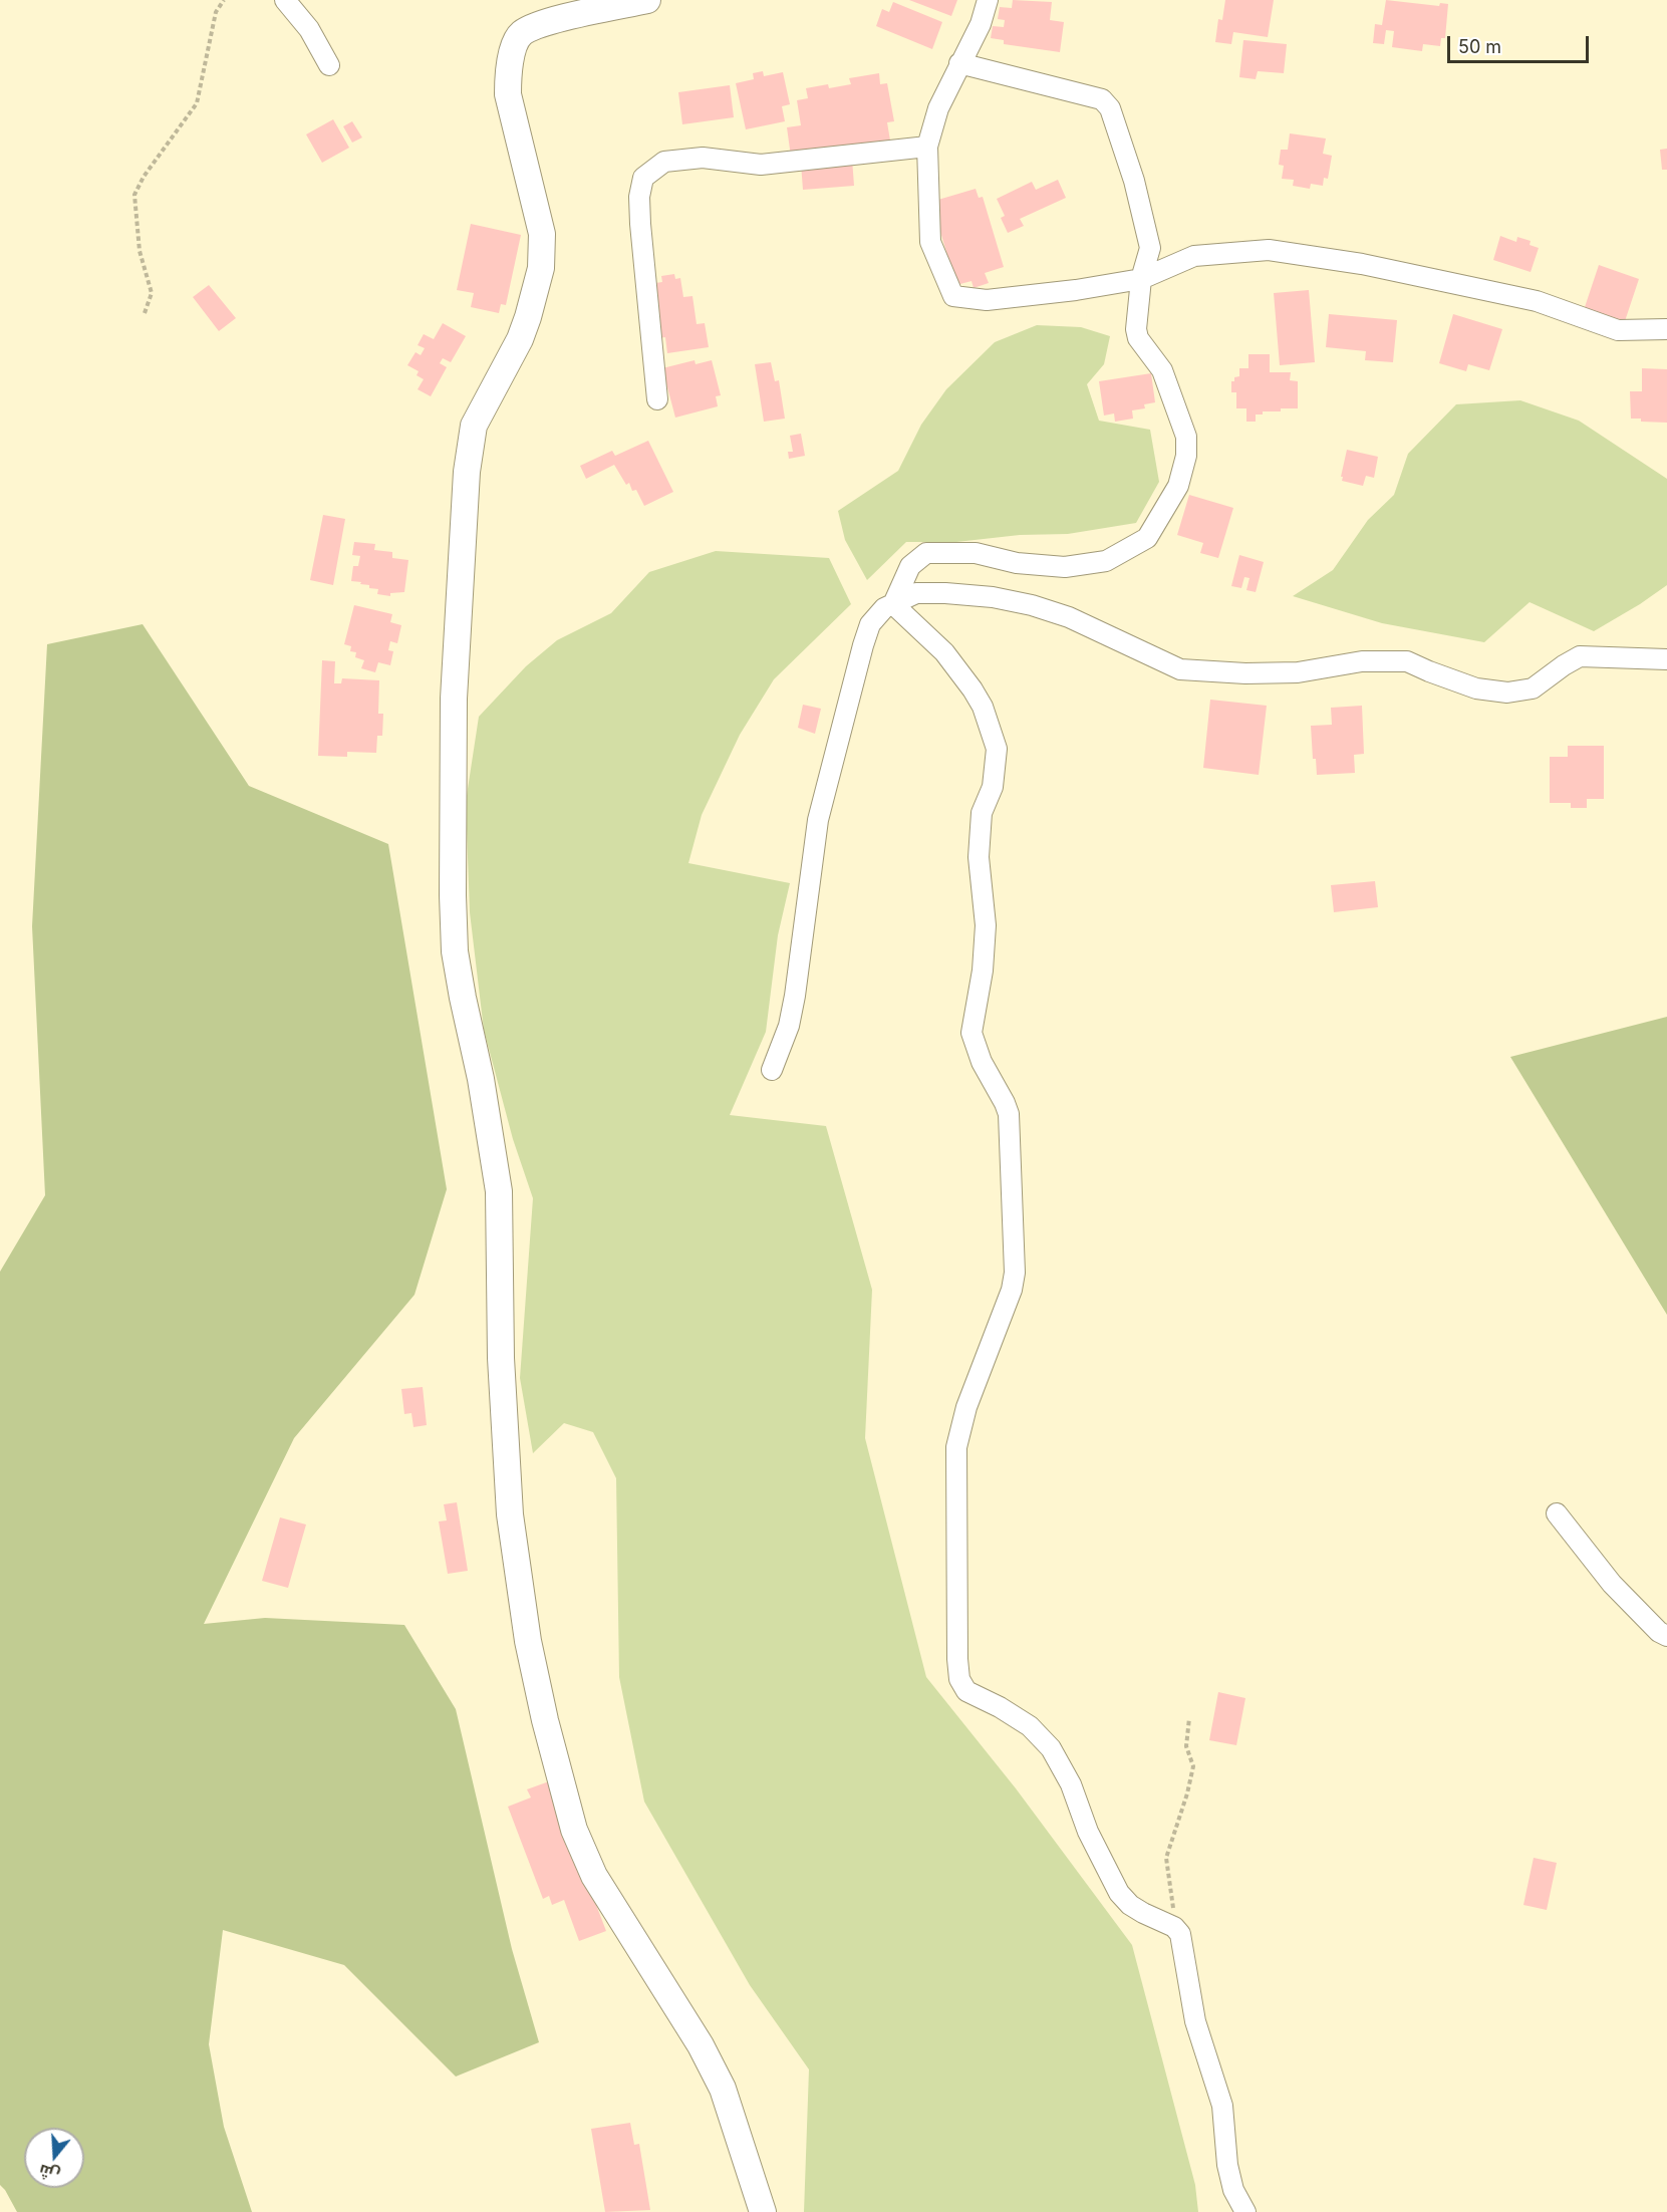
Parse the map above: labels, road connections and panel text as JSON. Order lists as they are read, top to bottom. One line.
{"scale_bar":"50 m","north":"bottom"}
